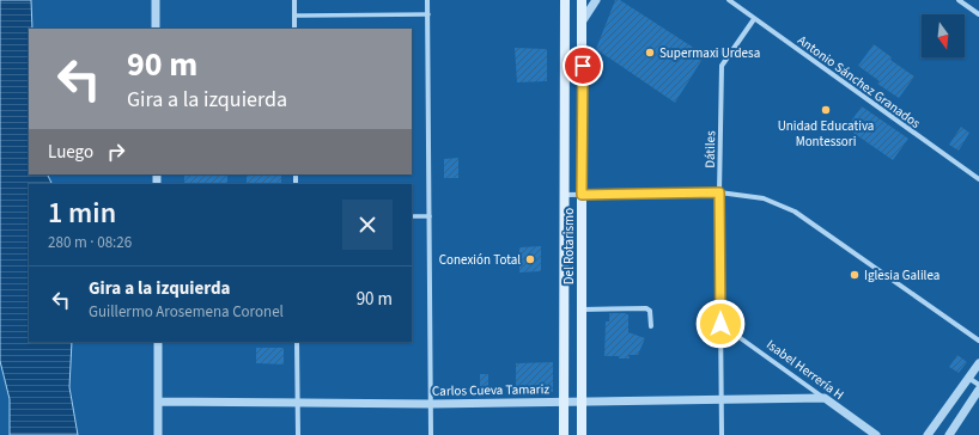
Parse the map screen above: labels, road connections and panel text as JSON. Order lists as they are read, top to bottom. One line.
{"streets":{"main road":["Del Rotarismo"],"street":["Antonio Sánchez Granados","Dátiles","Isabel Herrería H","Carlos Cueva Tamariz"]},"crossings":[["Antonio Sánchez Granados","Dátiles"],["Dátiles","Isabel Herrería H"],["Dátiles","Carlos Cueva Tamariz"],["Del Rotarismo","Carlos Cueva Tamariz"],["Isabel Herrería H","Carlos Cueva Tamariz"]],"places":["Supermaxi Urdesa","Unidad Educativa Montessori","Conexión Total","Iglesia Galilea"],"north":"bottom","page":{"turn":["90 m","Gira a la izquierda"],"then":"Luego","heading":["1 min","280 m · 08:26"],"list":[{"name":"Gira a la izquierda","note":"Guillermo Arosemena Coronel","value":"90 m"}]}}
